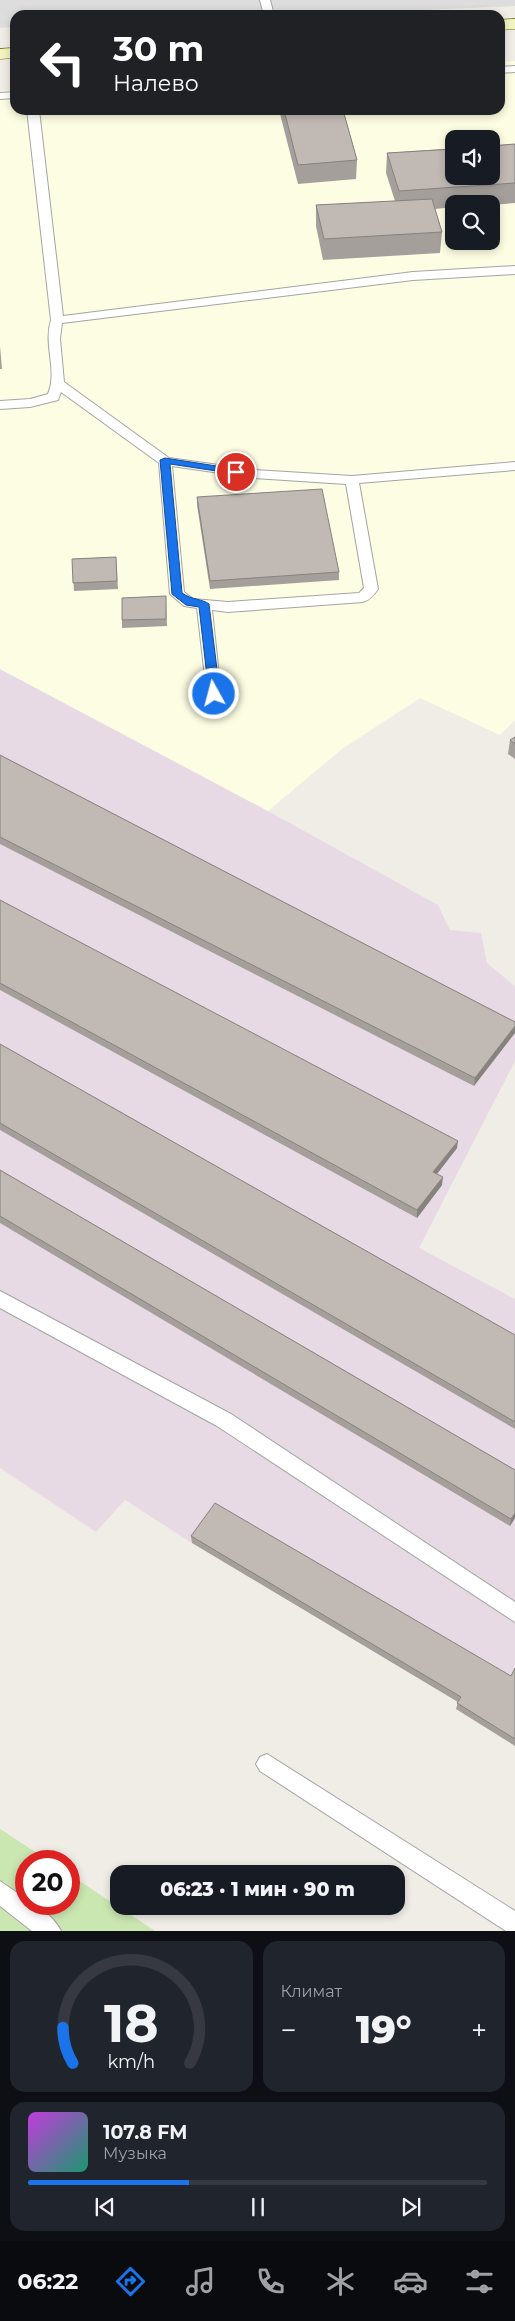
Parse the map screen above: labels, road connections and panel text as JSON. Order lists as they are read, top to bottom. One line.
{"page":{"turn":["30 m","Налево"],"limit":"20","trip":"06:23 · 1 мин · 90 m","tile":"Климат","heat":["−","19°","+"],"song":["107.8 FM","Музыка"],"tabs":"06:22","gauge":["18","km/h"]}}
